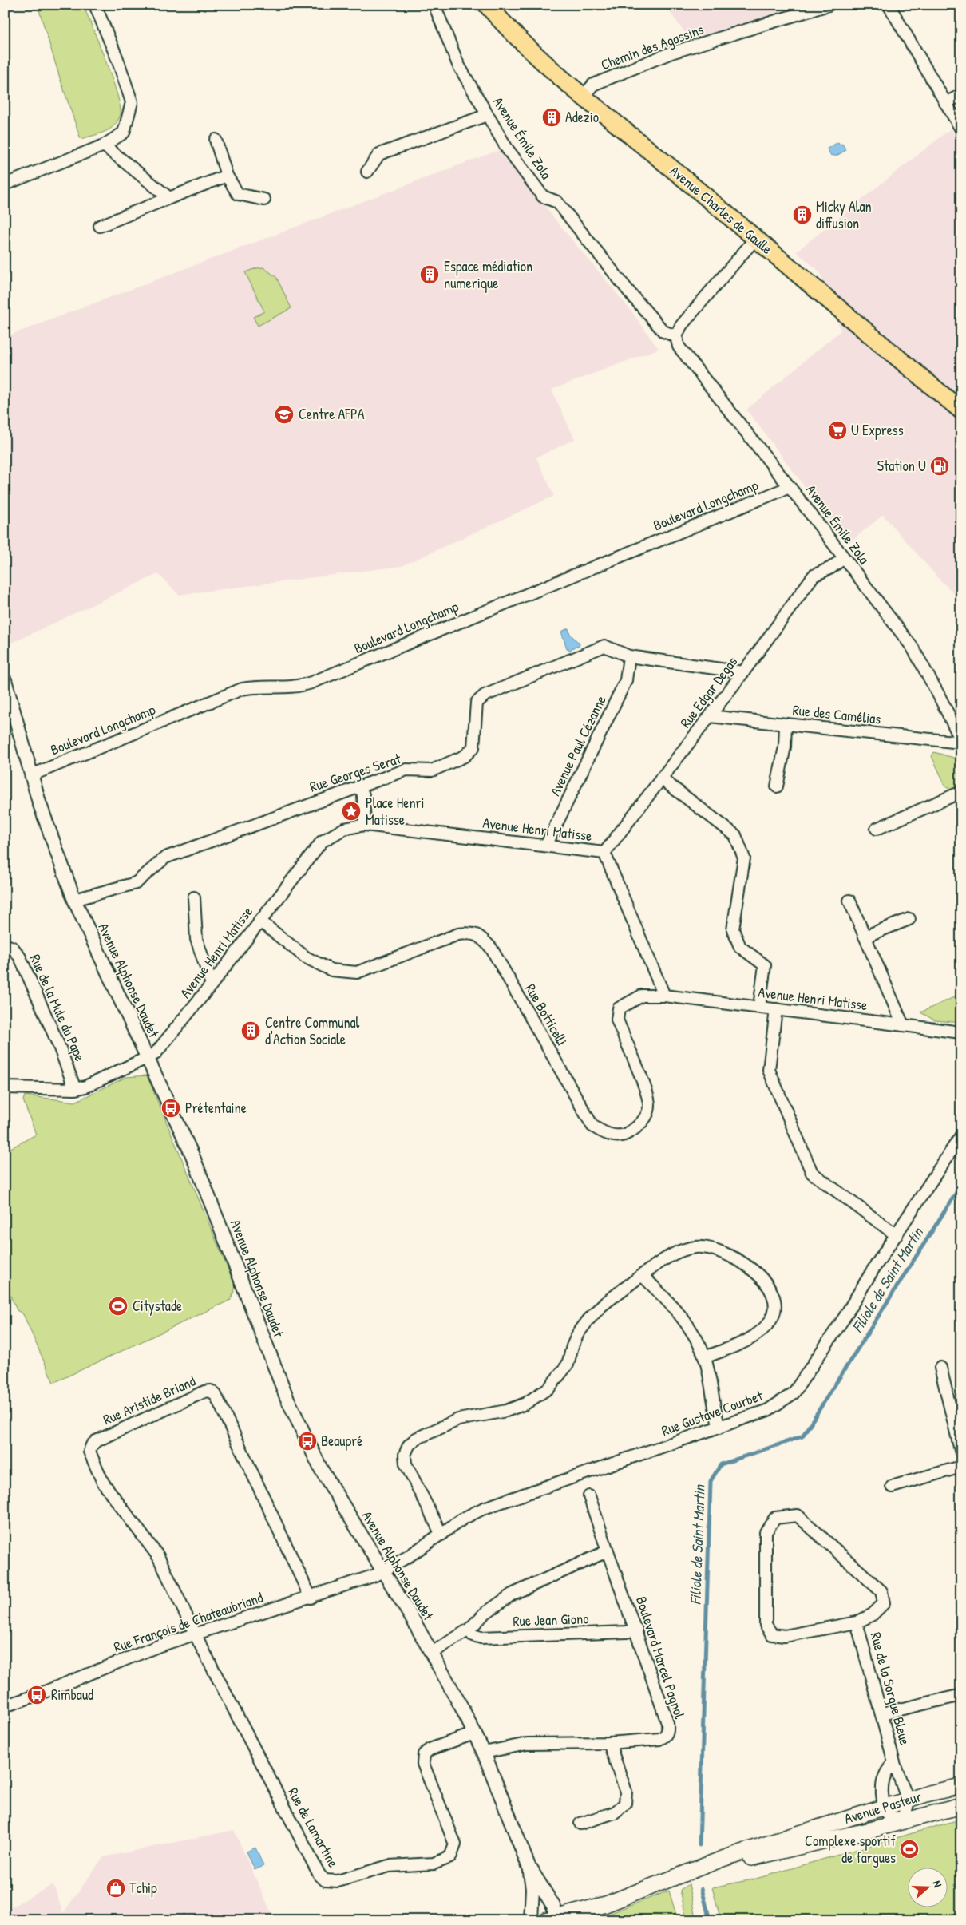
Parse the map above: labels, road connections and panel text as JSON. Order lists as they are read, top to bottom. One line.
{"streets":{"main road":["Avenue Charles de Gaulle","Avenue Pasteur"],"street":["Chemin des Agassins","Avenue Émile Zola","Boulevard Longchamp","Rue Edgar Degas","Rue des Camélias","Avenue Paul Cézanne","Rue Georges Serat","Avenue Henri Matisse","Avenue Alphonse Daudet","Rue de la Mule du Pape","Rue Botticelli","Rue Aristide Briand","Rue Gustave Courbet","Rue Jean Giono","Rue François de Chateaubriand","Boulevard Marcel Pagnol","Rue de la Sorgue Bleue","Rue de Lamartine"]},"crossings":[["Chemin des Agassins","Avenue Charles de Gaulle"],["Avenue Émile Zola","Boulevard Longchamp"],["Avenue Émile Zola","Rue Edgar Degas"],["Avenue Émile Zola","Rue des Camélias"],["Boulevard Longchamp","Avenue Alphonse Daudet"],["Rue Edgar Degas","Rue des Camélias"],["Rue Edgar Degas","Rue Georges Serat"],["Rue Edgar Degas","Avenue Henri Matisse"],["Avenue Paul Cézanne","Rue Georges Serat"],["Avenue Paul Cézanne","Avenue Henri Matisse"],["Rue Georges Serat","Avenue Alphonse Daudet"],["Avenue Henri Matisse","Avenue Alphonse Daudet"],["Avenue Henri Matisse","Rue de la Mule du Pape"],["Avenue Henri Matisse","Rue Botticelli"],["Avenue Alphonse Daudet","Rue Gustave Courbet"],["Avenue Alphonse Daudet","Rue François de Chateaubriand"],["Avenue Alphonse Daudet","Boulevard Marcel Pagnol"],["Avenue Alphonse Daudet","Avenue Pasteur"],["Avenue Alphonse Daudet","Rue de Lamartine"],["Rue Aristide Briand","Rue François de Chateaubriand"],["Rue Aristide Briand","Rue de Lamartine"],["Rue Gustave Courbet","Rue François de Chateaubriand"],["Rue Jean Giono","Boulevard Marcel Pagnol"],["Rue François de Chateaubriand","Rue de Lamartine"],["Rue de la Sorgue Bleue","Avenue Pasteur"]],"water":["Filiole de Saint Martin"],"places":{"building":["Adezio","Micky Alan diffusion","Espace médiation numerique","Centre Communal d'Action Sociale"],"school or university":["Centre AFPA"],"supermarket":["U Express"],"fuel station":["Station U"],"place":["Place Henri Matisse"],"bus stop":["Prétentaine","Beaupré","Rimbaud"],"sports":["Citystade","Complexe sportif de fargues"],"shop":["Tchip"]},"north":"right"}
